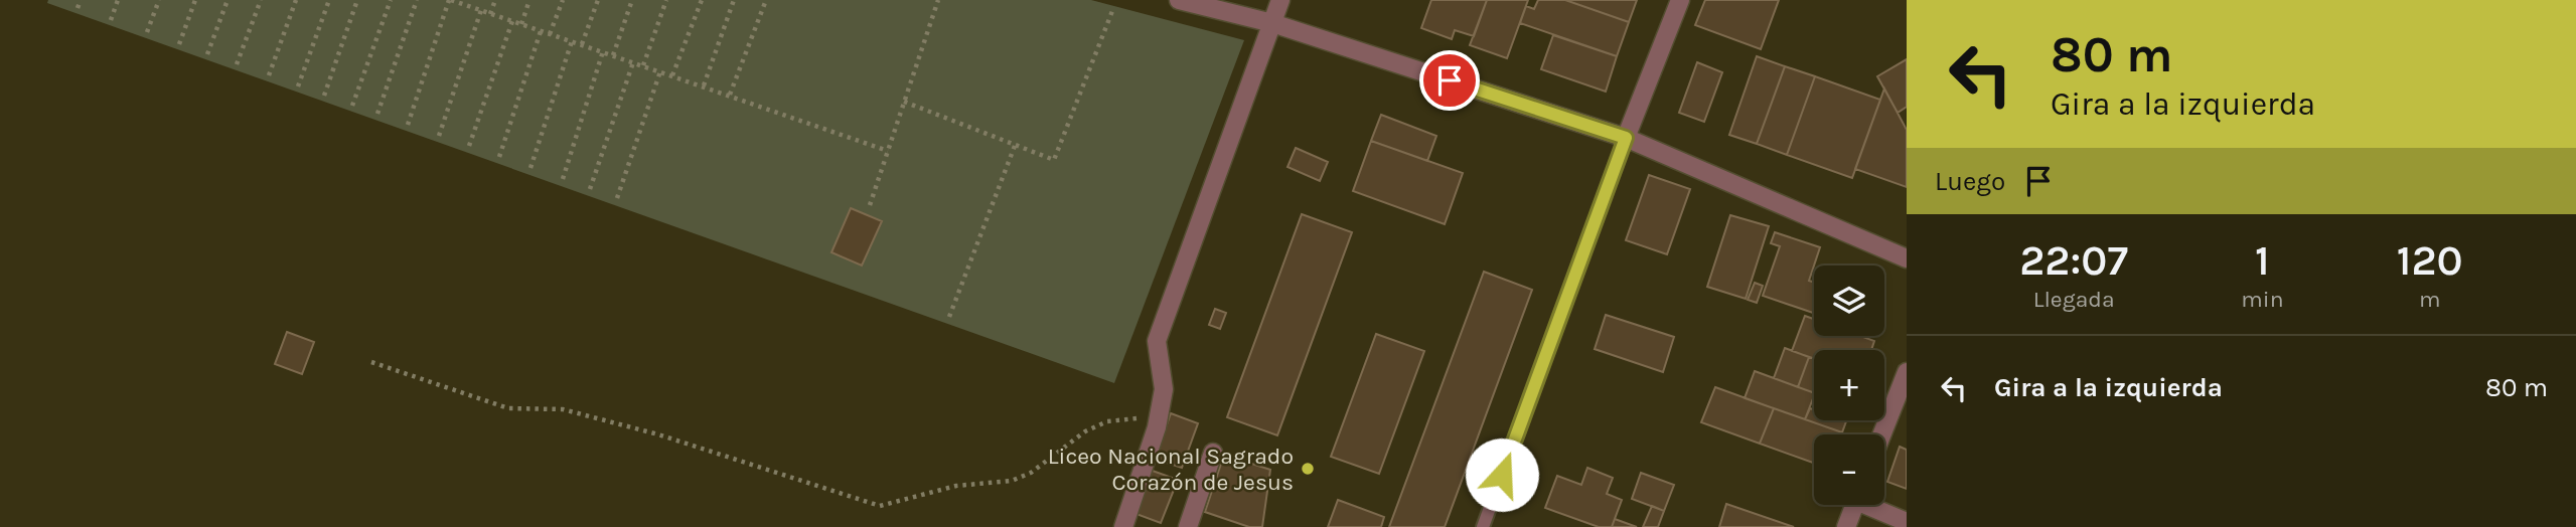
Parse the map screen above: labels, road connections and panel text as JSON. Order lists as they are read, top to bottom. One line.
{"places":["Liceo Nacional Sagrado Corazón de Jesus"],"page":{"turn":["80 m","Gira a la izquierda"],"then":"Luego","eta":["22:07","Llegada","1","min","120","m"],"map_buttons":["+","−"],"list":[{"name":"Gira a la izquierda","value":"80 m"}]}}
